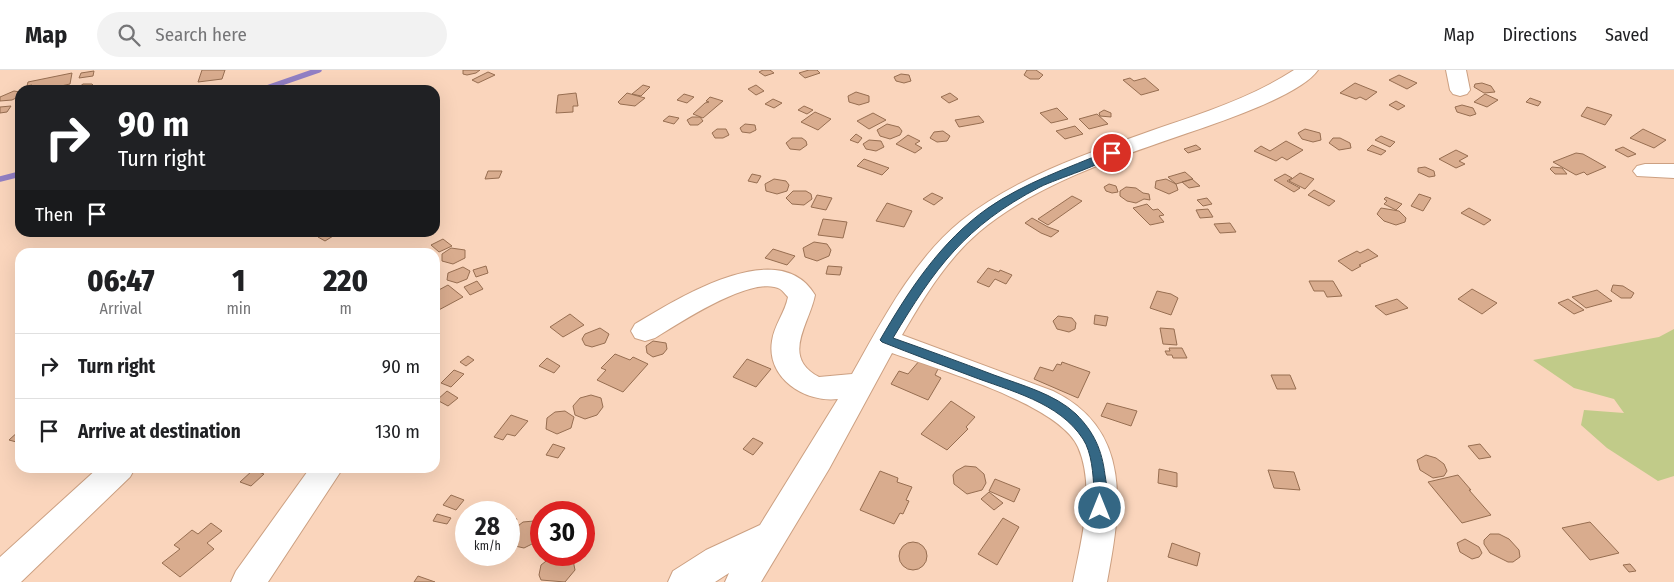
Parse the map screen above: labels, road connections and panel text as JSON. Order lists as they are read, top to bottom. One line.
{"page":{"header":"Map","search":"Search here","nav":["Map","Directions","Saved"],"turn":["90 m","Turn right"],"then":"Then","eta":["06:47","Arrival","1","min","220","m"],"list":[{"name":"Turn right","value":"90 m"},{"name":"Arrive at destination","value":"130 m"}],"speed":"28 km/h","limit":"30"}}
